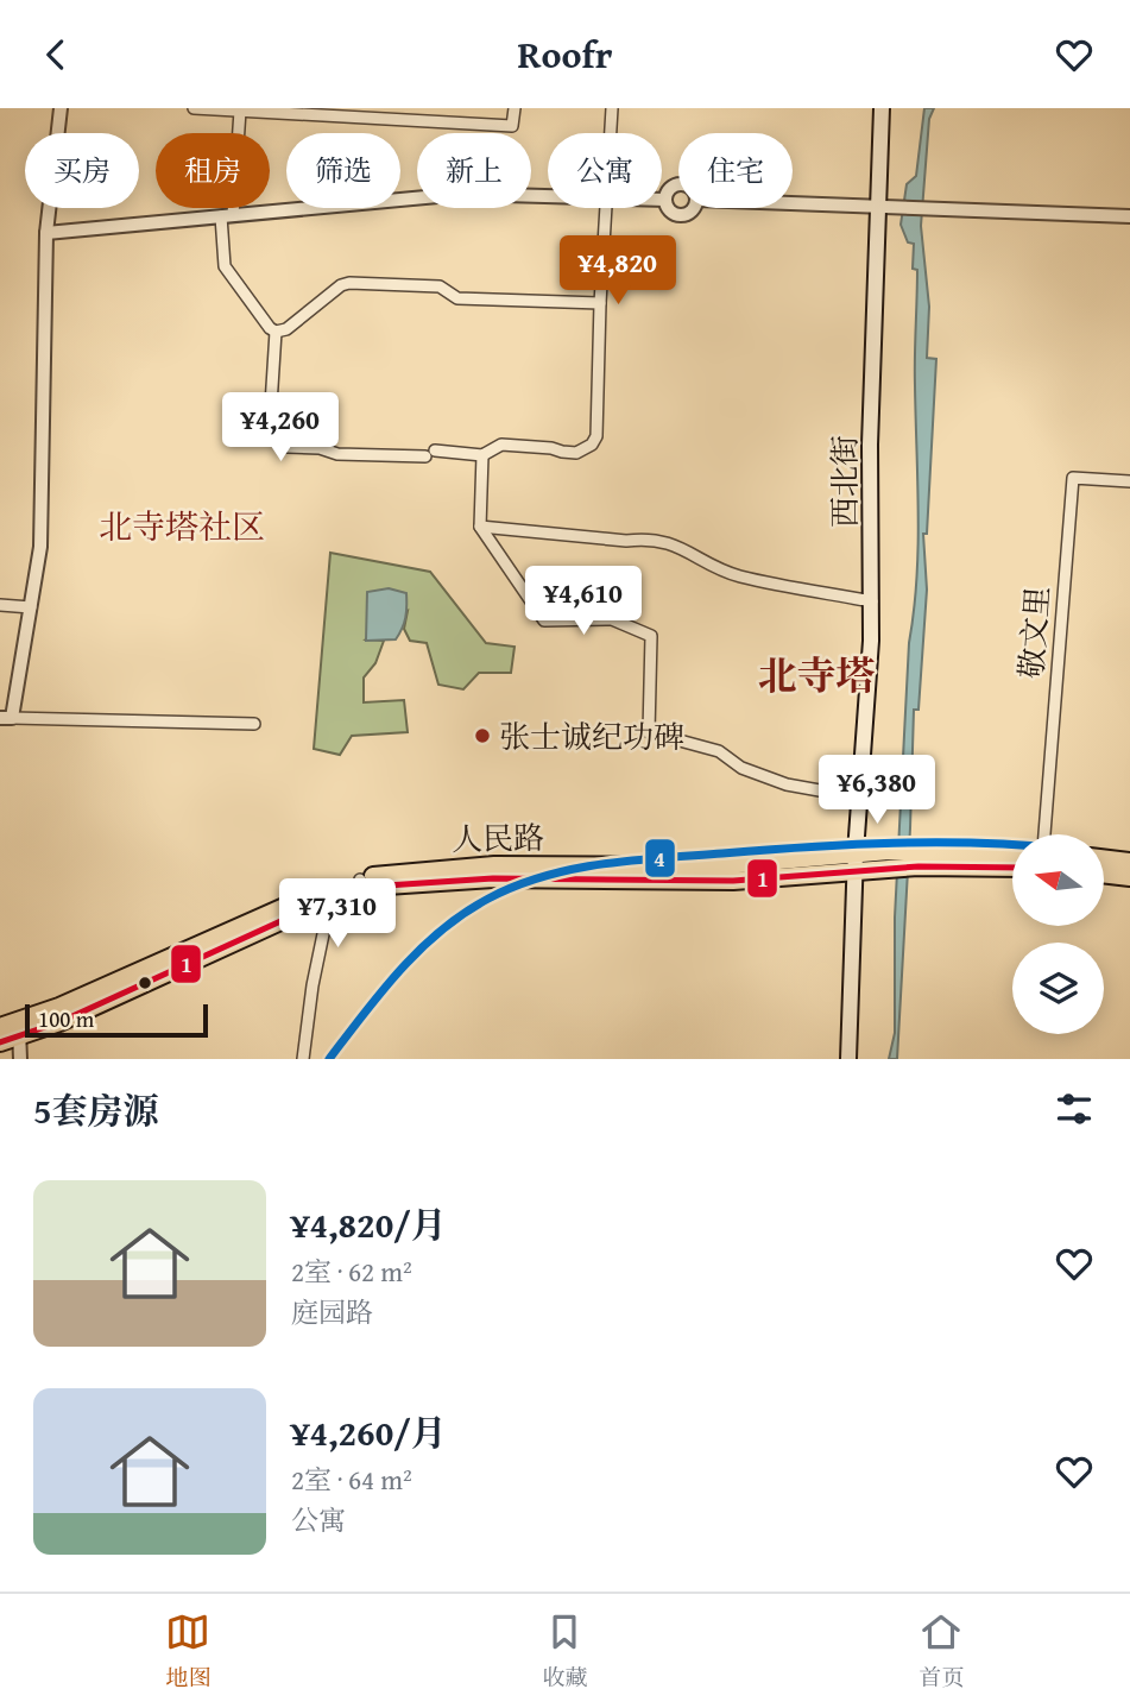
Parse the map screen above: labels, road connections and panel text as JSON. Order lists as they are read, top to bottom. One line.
{"streets":{"main road":["西北街","人民路"],"street":["敬文里"]},"crossings":[["西北街","人民路"]],"districts":["北寺塔社区","北寺塔"],"places":["张士诚纪功碑"],"lines":["transit line 4","transit line 1"],"scale_bar":"100 m","north":"left","page":{"header":"Roofr","chip":["买房","租房","筛选","新上","公寓","住宅"],"price":["¥4,820","¥4,260","¥4,610","¥6,380","¥7,310"],"scale":"100 m","heading":"5套房源","list":[{"name":"¥4,820/月","note":"2室 · 62 m² · 庭园路"},{"name":"¥4,260/月","note":"2室 · 64 m² · 公寓"}],"tabs":["地图","收藏","首页"]}}
